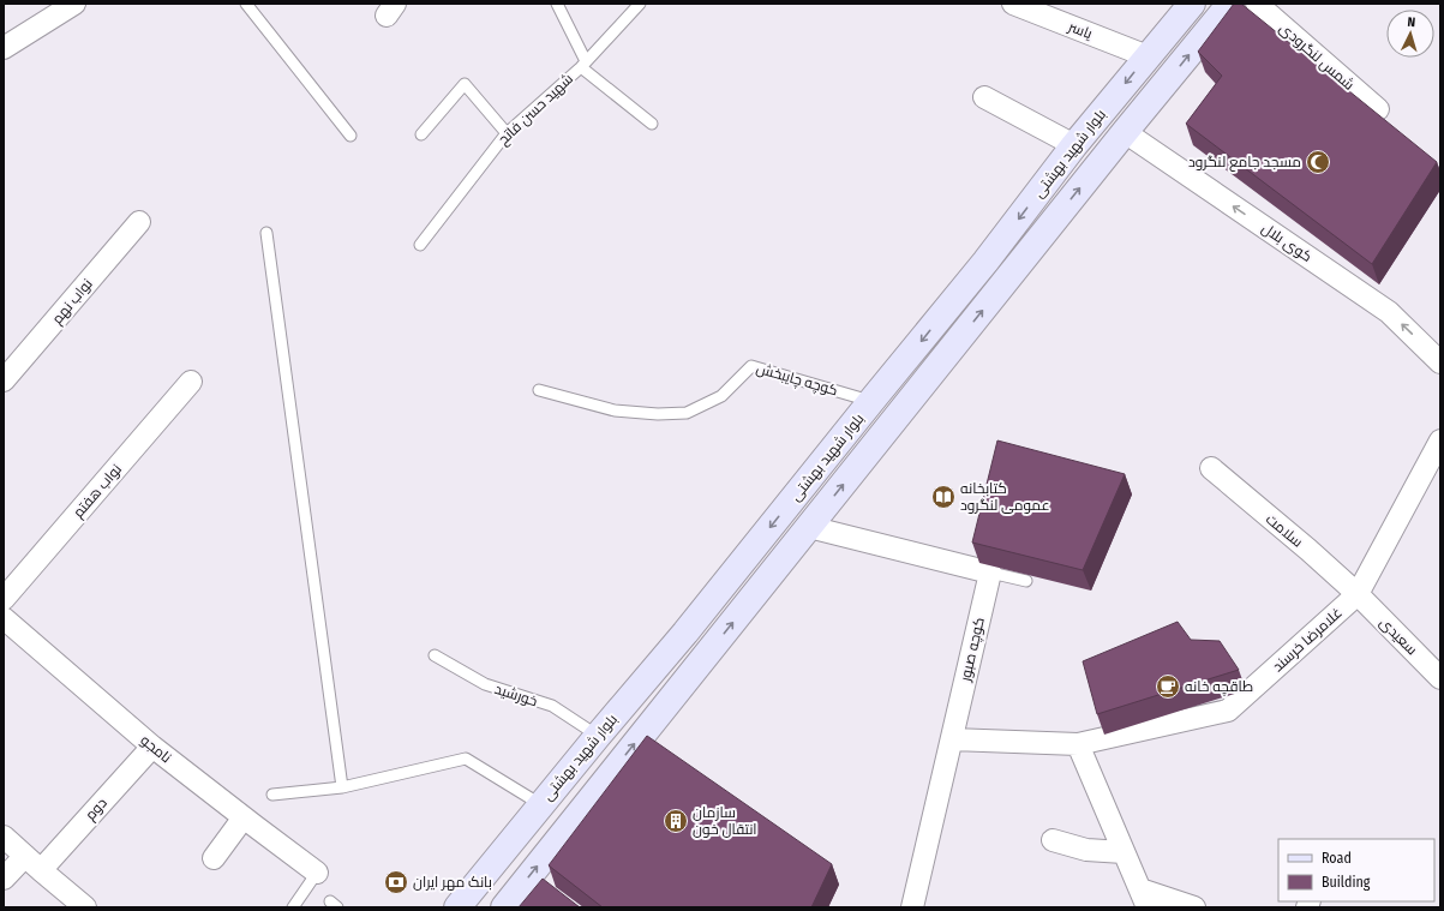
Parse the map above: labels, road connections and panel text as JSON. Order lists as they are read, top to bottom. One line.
{"streets":{"main road":["بلوار شهید بهشتی"],"street":["یاسر","شمس لنگرودی","کوی بلال","نواب نهم","نواب هفتم","سلامت","سعیدی","غلامرضا خرسند","کوچه صبور","نامجو","دوم"],"lane":["شهید حسن فاتح","کوچه چایبخش","خورشید"]},"crossings":[["یاسر","بلوار شهید بهشتی"],["بلوار شهید بهشتی","کوی بلال"],["بلوار شهید بهشتی","کوچه چایبخش"],["بلوار شهید بهشتی","خورشید"],["سلامت","سعیدی"],["سلامت","غلامرضا خرسند"],["سعیدی","غلامرضا خرسند"],["غلامرضا خرسند","کوچه صبور"],["نامجو","دوم"]],"one_way":["کوی بلال"],"places":{"mosque":["مسجد جامع لنگرود"],"library":["کتابخانه عمومی لنگرود"],"cafe":["طاقچه خانه"],"building":["سازمان انتقال خون"],"bank":["بانک مهر ایران"]},"legend":["Road","Building"],"north":"top"}
